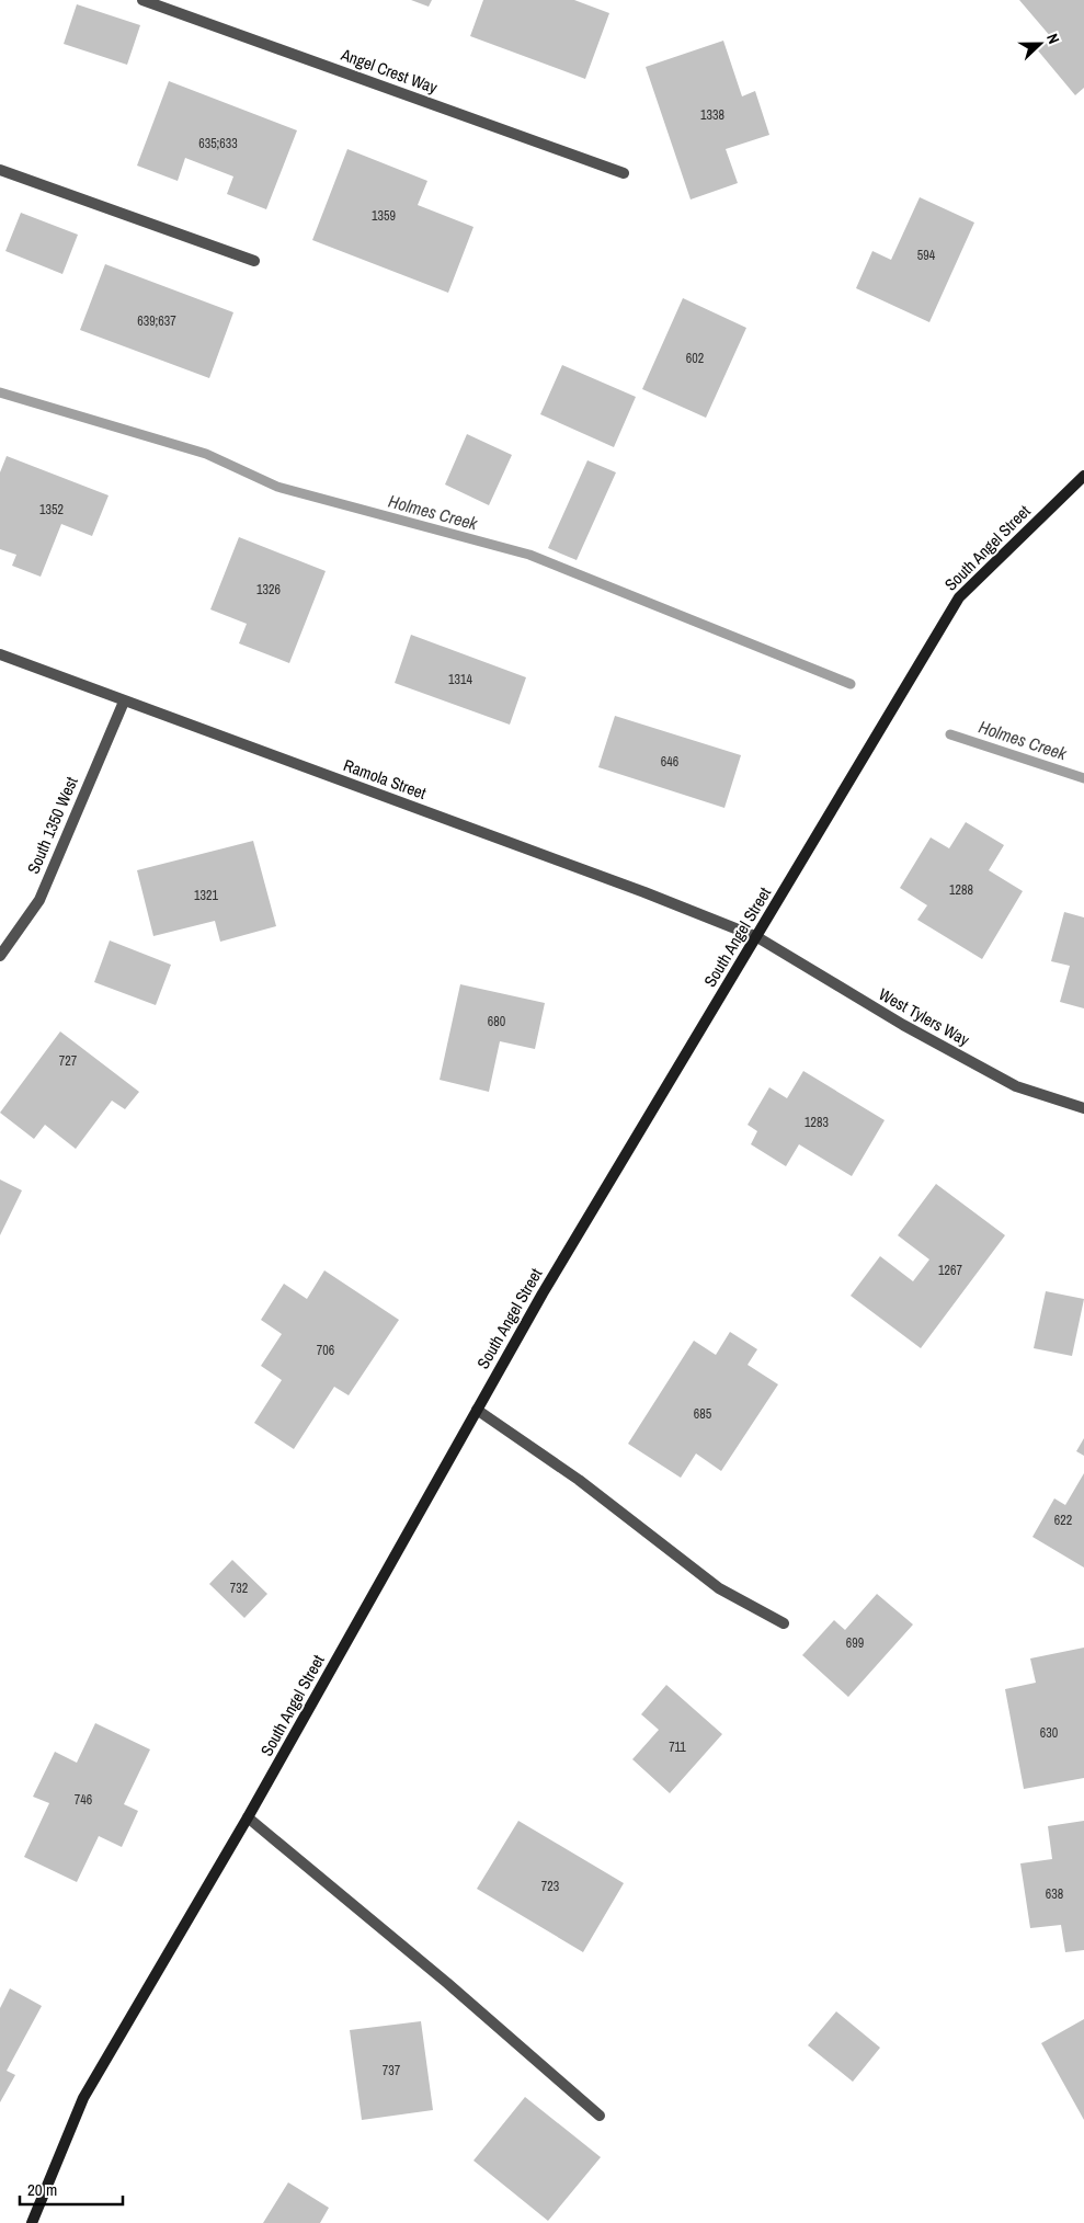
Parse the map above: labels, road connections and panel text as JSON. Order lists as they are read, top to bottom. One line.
{"streets":{"street":["Angel Crest Way","South Angel Street","Ramola Street","South 1350 West","West Tylers Way"]},"crossings":[["South Angel Street","Ramola Street"],["South Angel Street","West Tylers Way"],["Ramola Street","South 1350 West"],["Ramola Street","West Tylers Way"]],"water":["Holmes Creek"],"house_numbers":["1338","635;633","1359","594","639;637","602","1352","1326","1314","646","1288","1321","680","727","1283","1267","706","685","622","732","699","630","711","746","723","638","737"],"scale_bar":"20 m","north":"right"}
